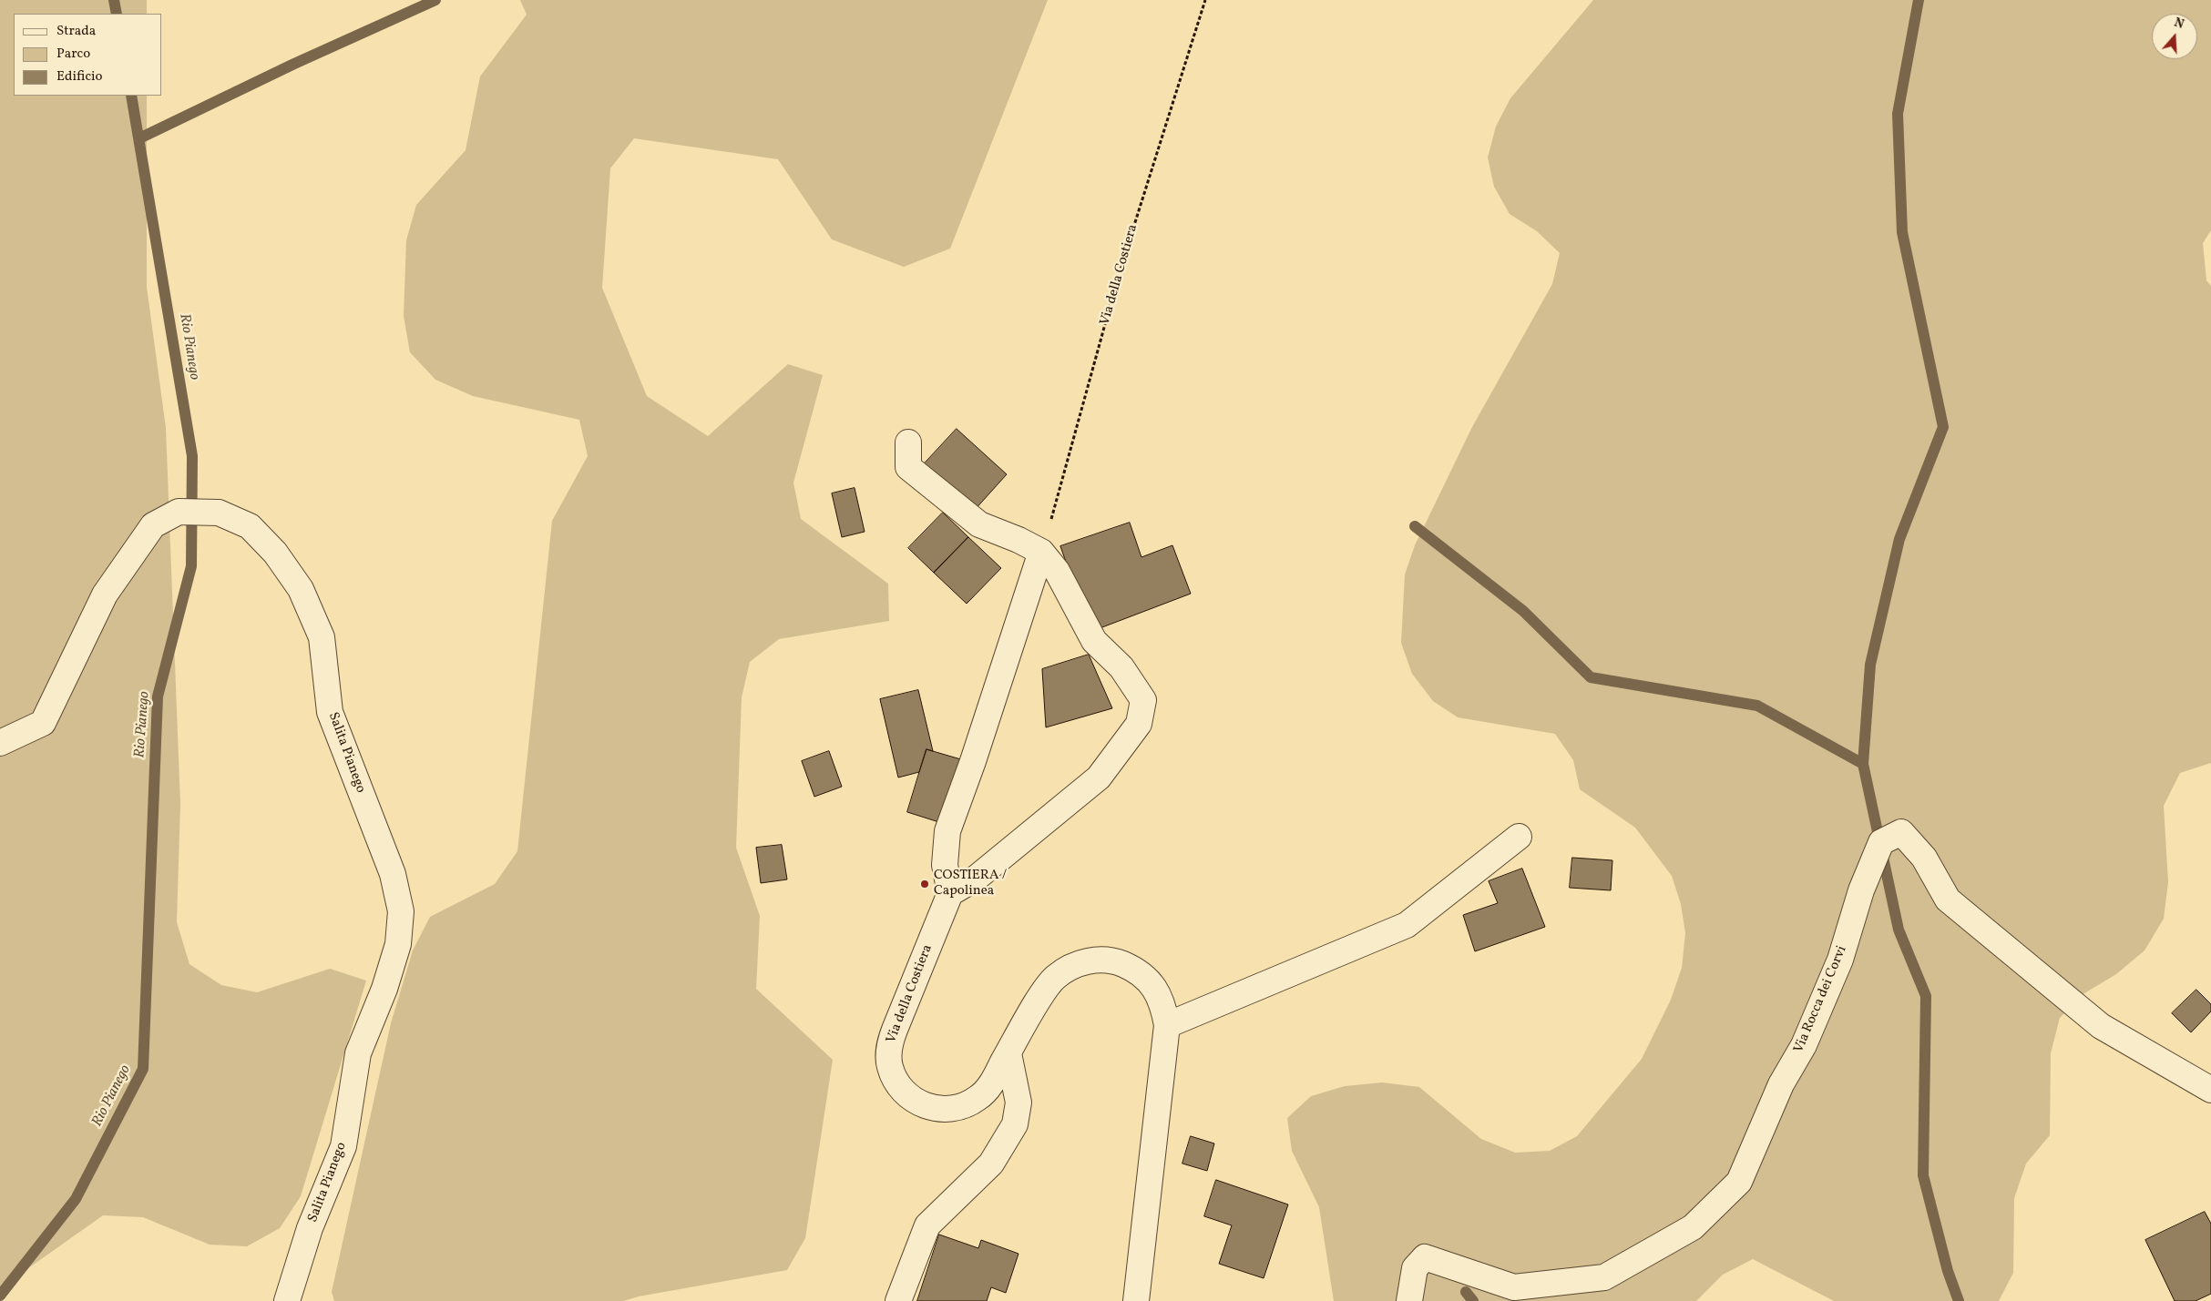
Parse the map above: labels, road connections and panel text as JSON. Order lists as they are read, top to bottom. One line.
{"streets":{"street":["Via della Costiera","Salita Pianego","Via Rocca dei Corvi"]},"water":["Rio Pianego"],"places":["COSTIERA / Capolinea"],"legend":["Strada","Parco","Edificio"],"north":"top"}
